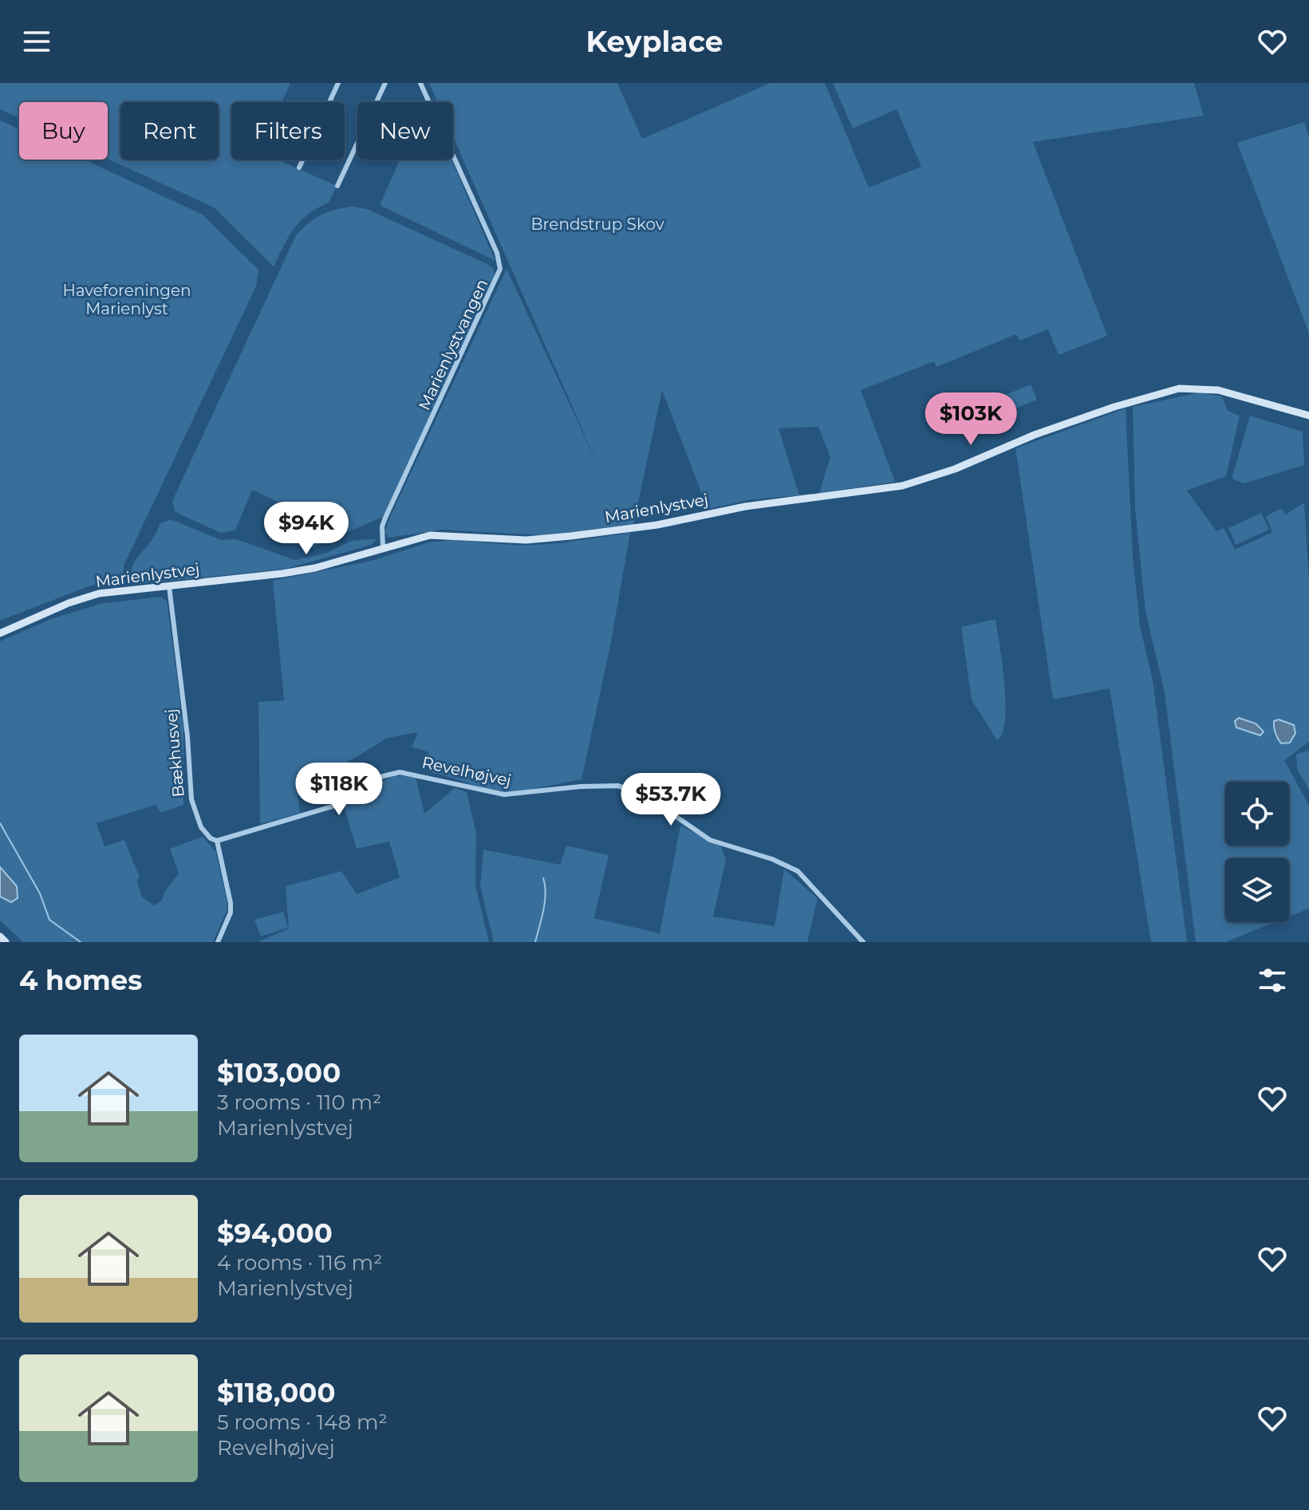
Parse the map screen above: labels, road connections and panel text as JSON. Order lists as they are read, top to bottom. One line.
{"streets":{"street":["Marienlystvangen","Marienlystvej","Bækhusvej","Revelhøjvej"]},"crossings":[["Marienlystvangen","Marienlystvej"],["Marienlystvej","Bækhusvej"],["Bækhusvej","Revelhøjvej"]],"parks":["Brendstrup Skov","Haveforeningen Marienlyst"],"page":{"header":"Keyplace","chip":["Buy","Rent","Filters","New"],"price":["$103K","$94K","$118K","$53.7K"],"heading":"4 homes","list":[{"name":"$103,000","note":"3 rooms · 110 m² · Marienlystvej"},{"name":"$94,000","note":"4 rooms · 116 m² · Marienlystvej"},{"name":"$118,000","note":"5 rooms · 148 m² · Revelhøjvej"}]}}
